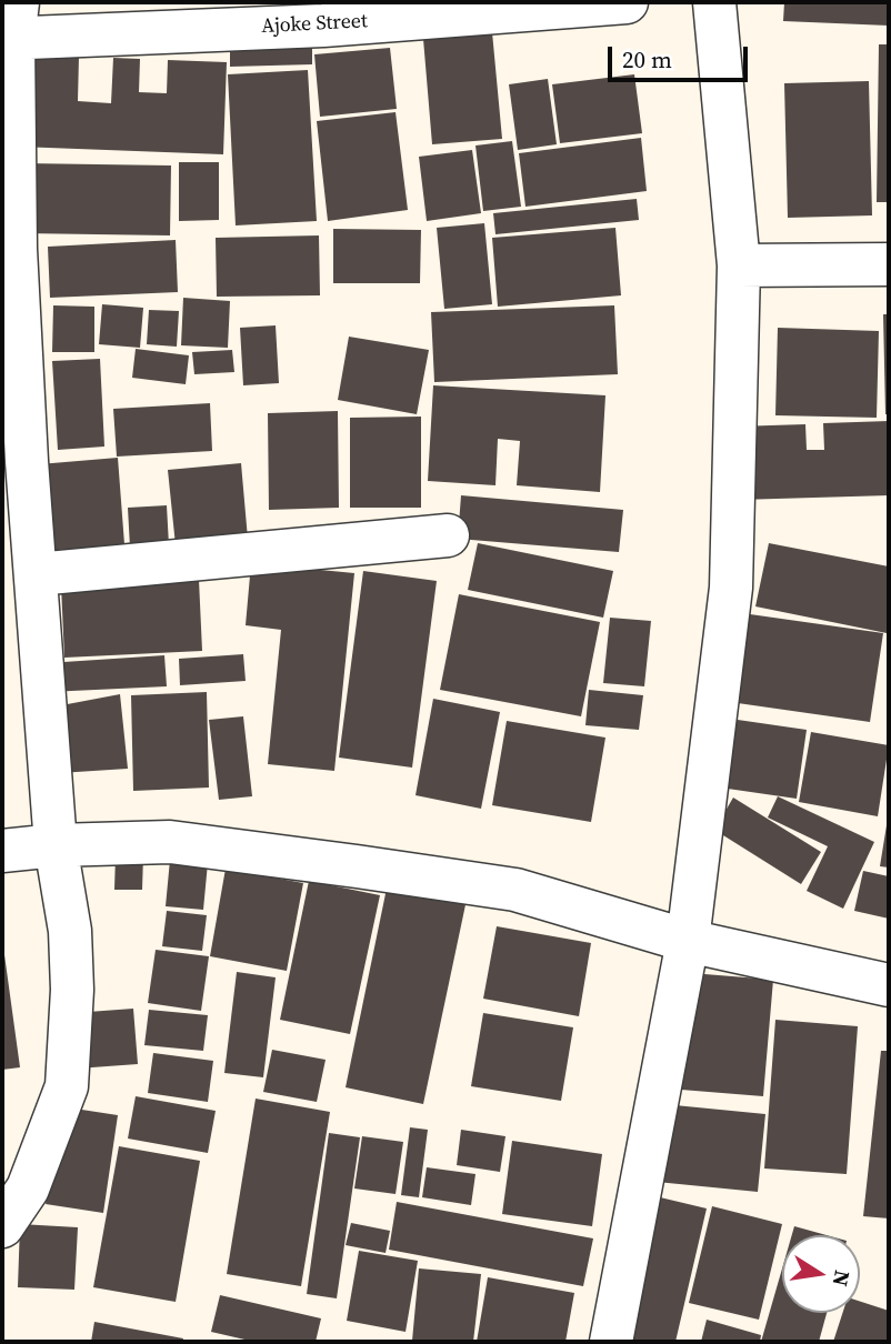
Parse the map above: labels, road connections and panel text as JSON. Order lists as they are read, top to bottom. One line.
{"streets":{"street":["Ajoke Street"]},"scale_bar":"20 m","north":"right"}
